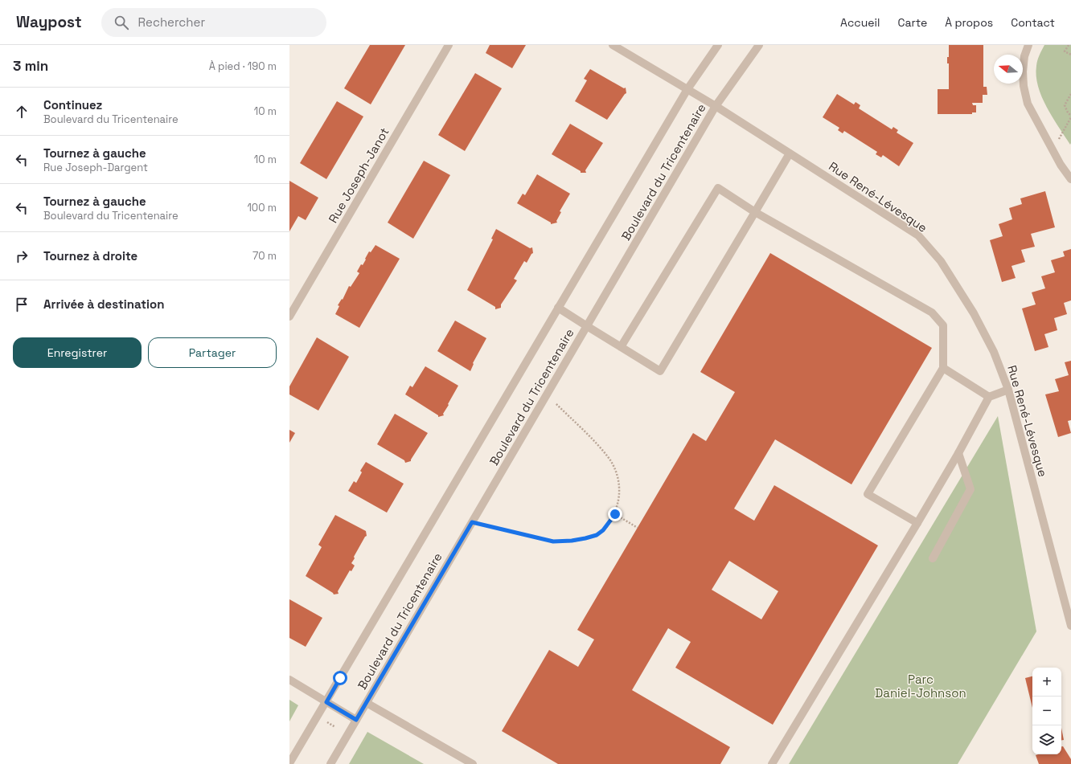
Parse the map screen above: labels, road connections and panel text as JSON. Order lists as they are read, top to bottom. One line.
{"streets":{"street":["Boulevard du Tricentenaire","Rue Joseph-Janot","Rue René-Lévesque"]},"crossings":[["Boulevard du Tricentenaire","Rue René-Lévesque"]],"parks":["Parc Daniel-Johnson"],"north":"left","page":{"header":"Waypost","search":"Rechercher","nav":["Accueil","Carte","À propos","Contact"],"heading":["3 min","À pied · 190 m"],"list":[["Continuez","Boulevard du Tricentenaire","10 m"],["Tournez à gauche","Rue Joseph-Dargent","10 m"],["Tournez à gauche","Boulevard du Tricentenaire","100 m"],["Tournez à droite","70 m"],"Arrivée à destination"],"buttons":["Enregistrer","Partager"],"map_buttons":["+","−"]}}
